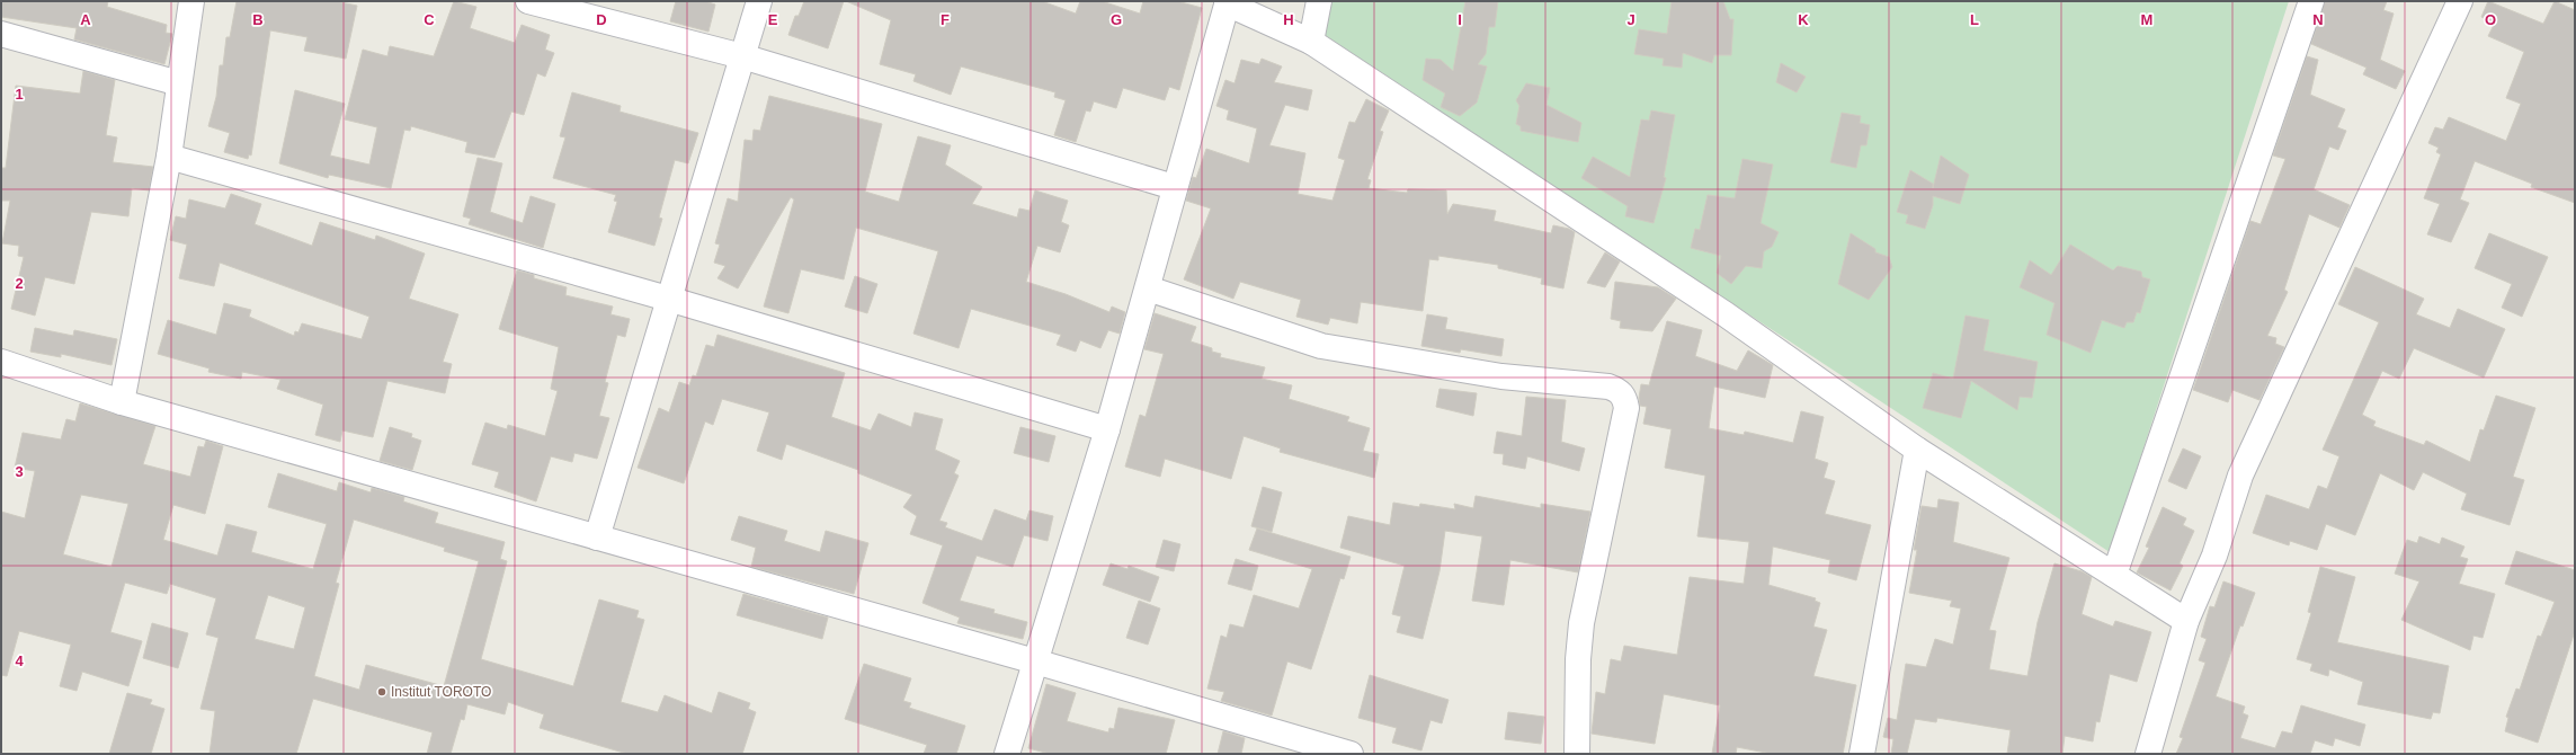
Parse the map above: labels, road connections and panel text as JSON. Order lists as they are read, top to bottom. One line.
{"places":["Institut TOROTO"],"grid":{"columns":["A","B","C","D","E","F","G","H","I","J","K","L","M","N","O"],"rows":["1","2","3","4"]}}
